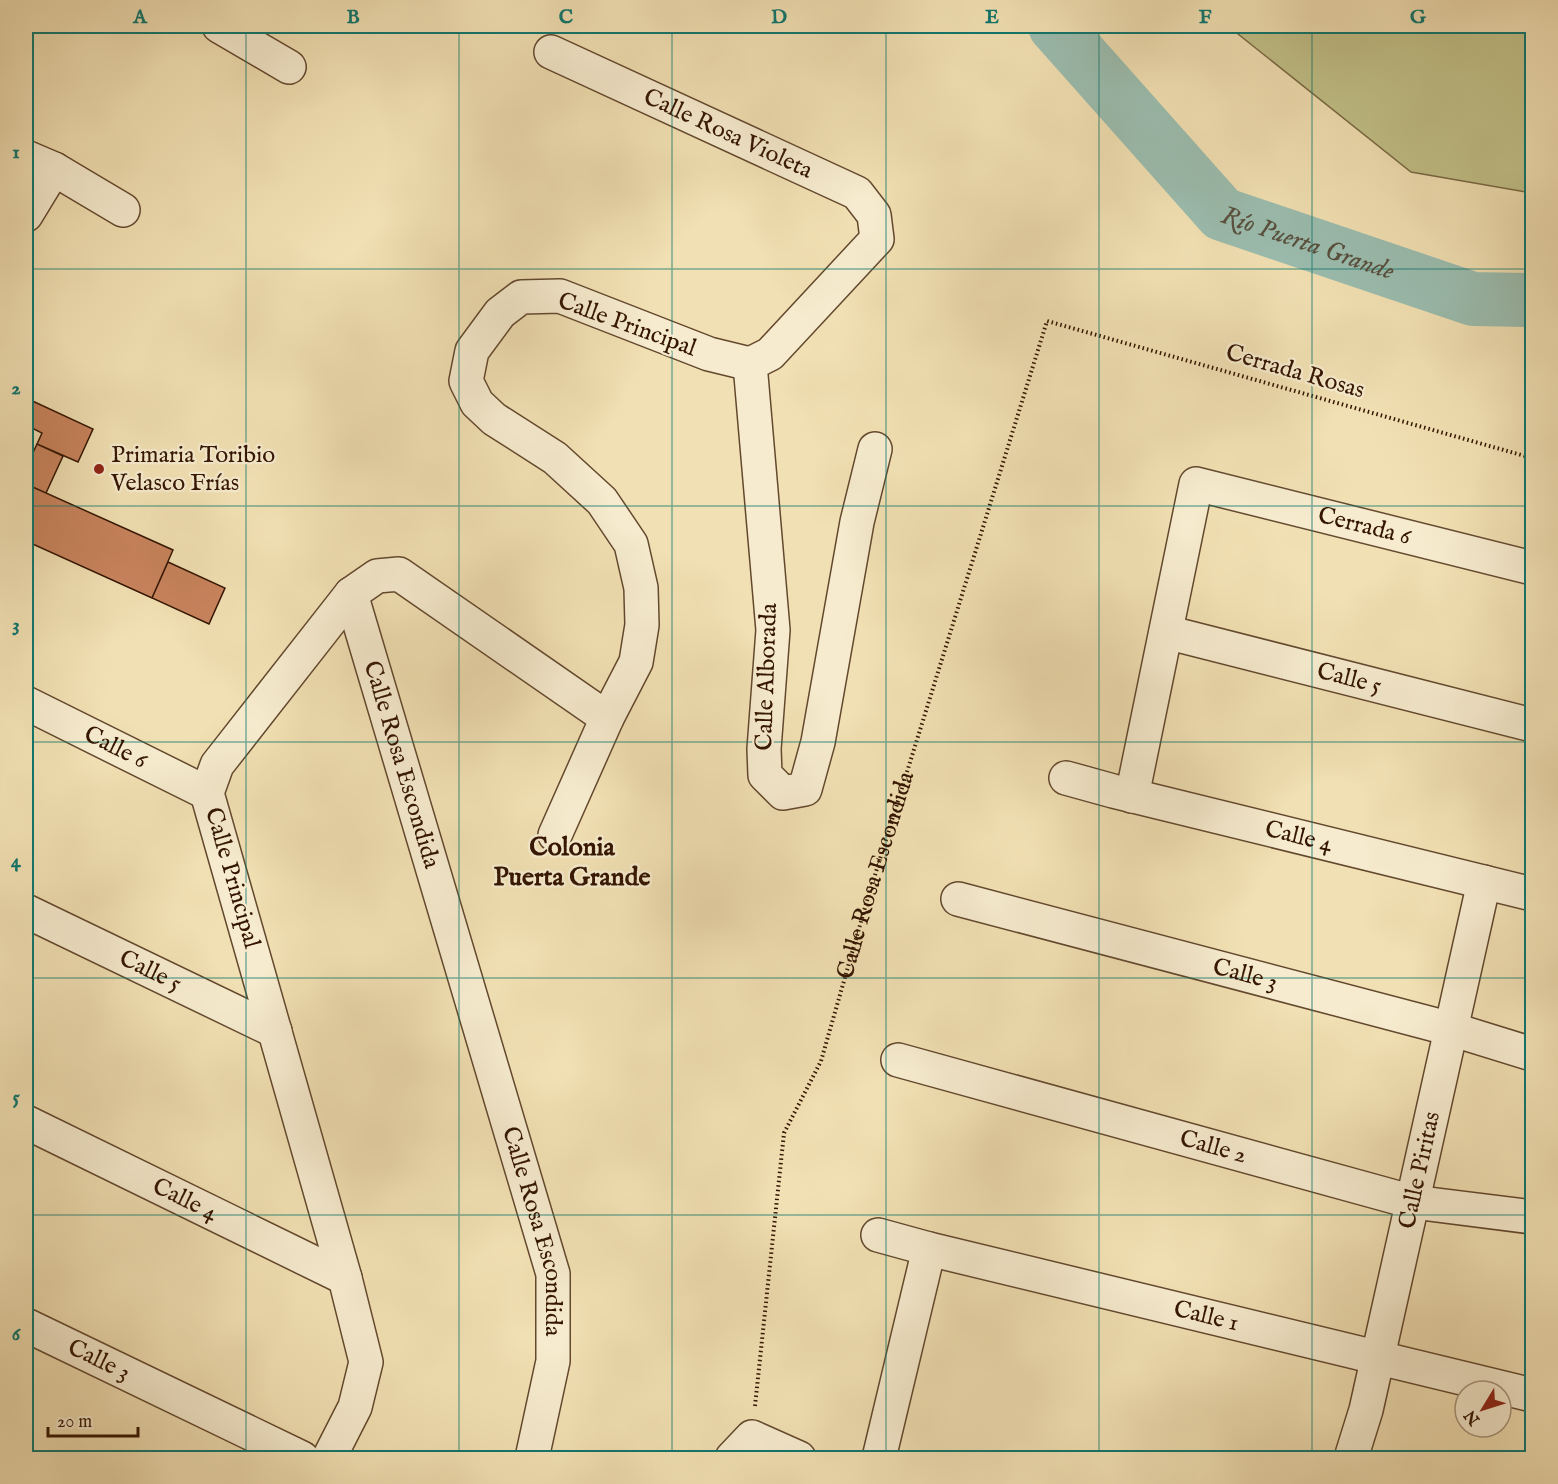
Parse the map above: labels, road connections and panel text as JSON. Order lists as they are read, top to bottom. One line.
{"streets":{"street":["Calle Rosa Violeta","Calle Principal","Cerrada 6","Calle Alborada","Calle 5","Calle 6","Calle Rosa Escondida","Calle 4","Calle 3","Calle 2","Calle Piritas","Calle 1"],"path":["Cerrada Rosas"]},"crossings":[["Calle Rosa Violeta","Calle Principal"],["Calle Rosa Violeta","Calle Alborada"],["Calle Principal","Calle Alborada"],["Calle Principal","Calle 5"],["Calle Principal","Calle 6"],["Calle Principal","Calle Rosa Escondida"],["Calle Principal","Calle 4"],["Cerrada Rosas","Calle Rosa Escondida"],["Cerrada 6","Calle 5"],["Calle 4","Calle Piritas"],["Calle 3","Calle Piritas"],["Calle 2","Calle Piritas"],["Calle Piritas","Calle 1"]],"districts":["Colonia Puerta Grande"],"water":["Río Puerta Grande"],"places":["Primaria Toribio Velasco Frías"],"scale_bar":"20 m","north":"bottom left","grid":{"columns":["A","B","C","D","E","F","G"],"rows":["1","2","3","4","5","6"]}}
